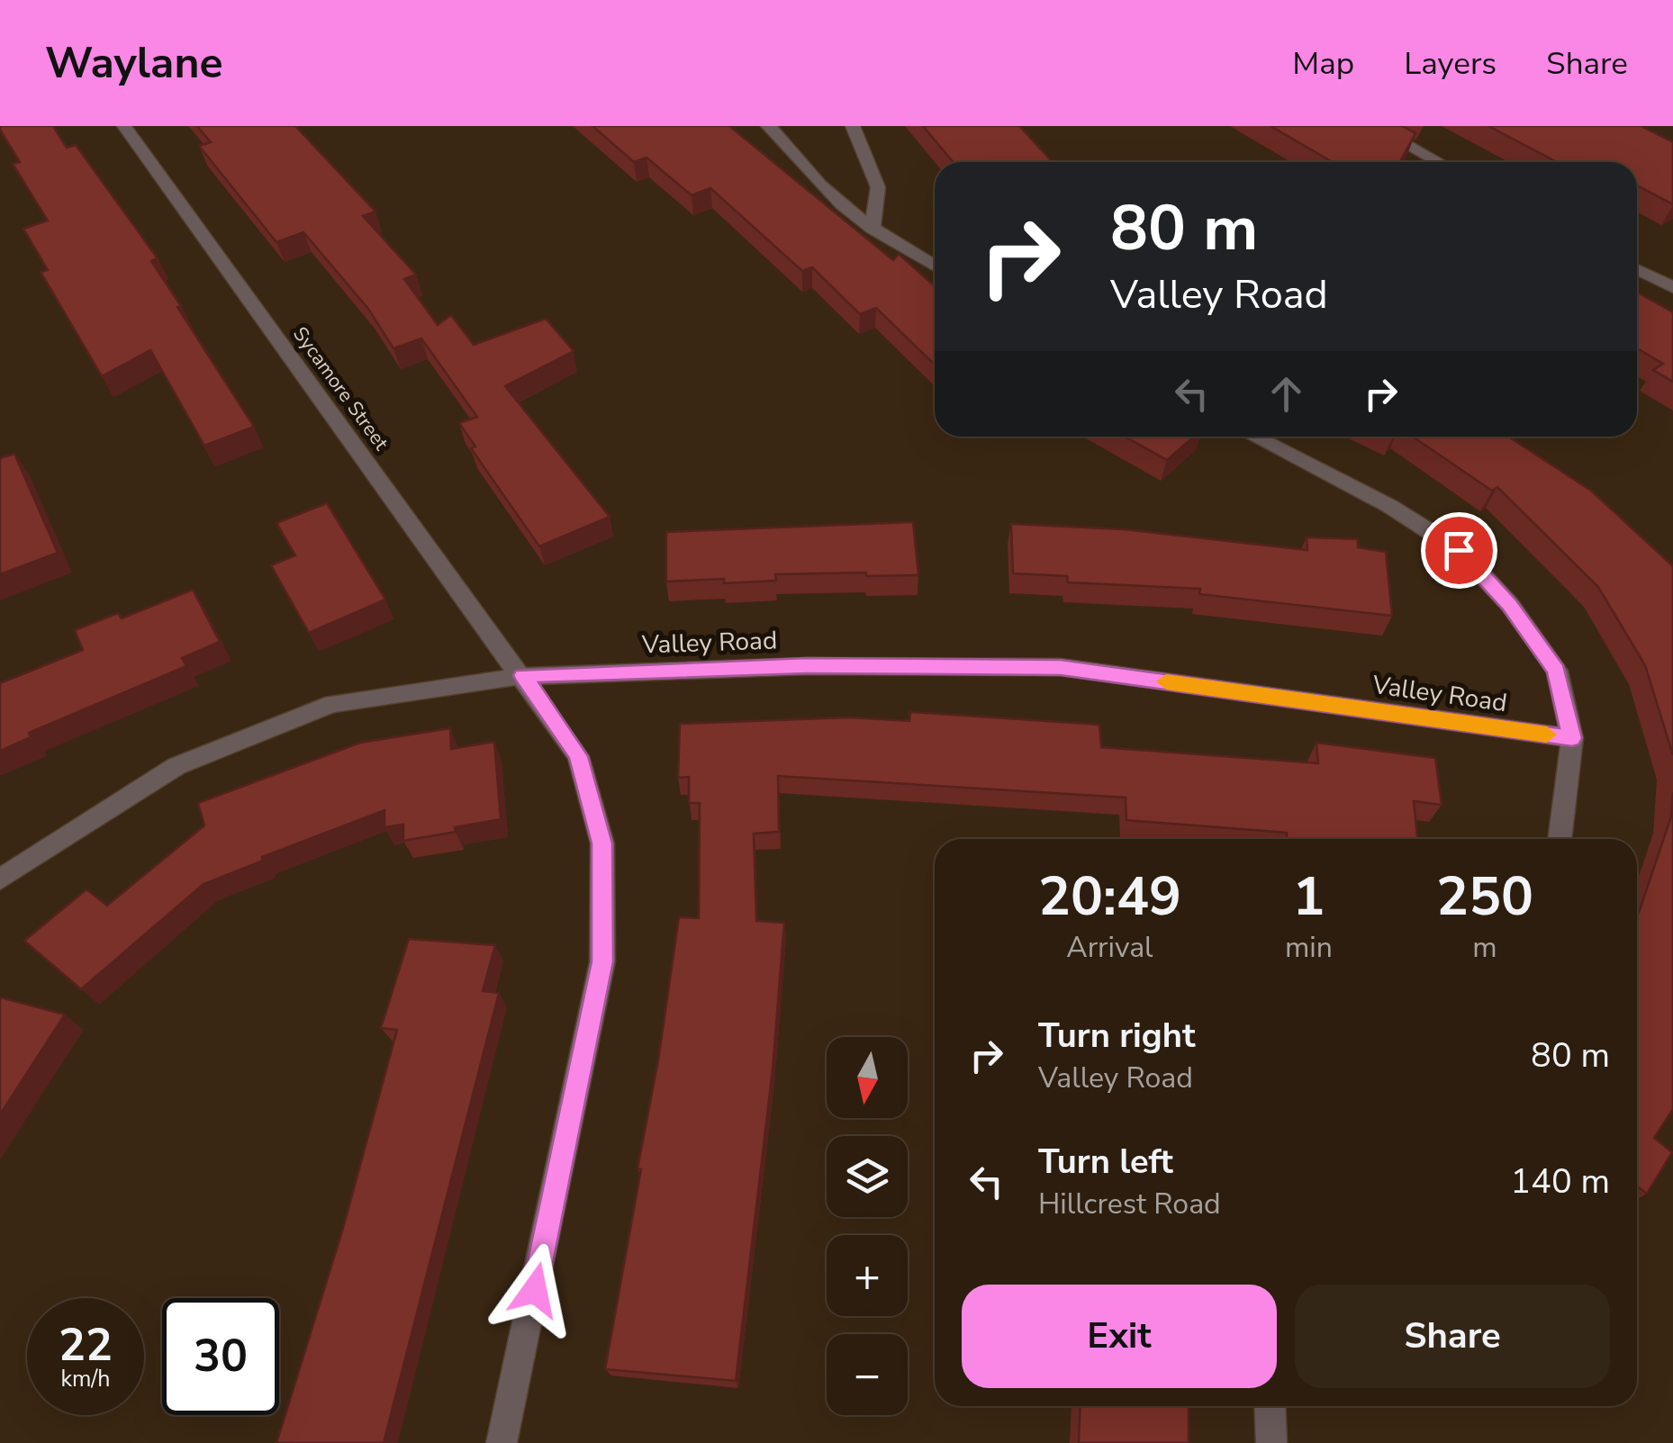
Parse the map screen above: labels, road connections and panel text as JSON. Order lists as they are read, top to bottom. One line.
{"streets":{"street":["Sycamore Street","Valley Road"]},"crossings":[["Sycamore Street","Valley Road"]],"north":"bottom","page":{"header":"Waylane","nav":["Map","Layers","Share"],"turn":["80 m","Valley Road"],"eta":["20:49","Arrival","1","min","250","m"],"list":[{"name":"Turn right","note":"Valley Road","value":"80 m"},{"name":"Turn left","note":"Hillcrest Road","value":"140 m"}],"map_buttons":["+","−"],"buttons":["Exit","Share"],"speed":"22 km/h","limit":"30"}}
